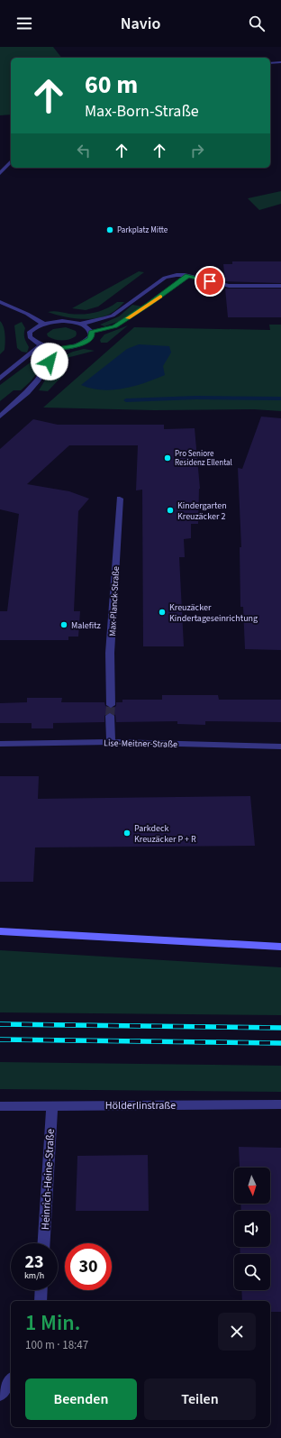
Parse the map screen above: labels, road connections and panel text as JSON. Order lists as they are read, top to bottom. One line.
{"streets":{"street":["Max-Planck-Straße","Lise-Meitner-Straße","Hölderlinstraße","Heinrich-Heine-Straße"]},"crossings":[["Hölderlinstraße","Heinrich-Heine-Straße"]],"places":["Parkplatz Mitte","Pro Seniore Residenz Ellental","Kindergarten Kreuzäcker 2","Kreuzäcker Kindertageseinrichtung","Malefitz","Parkdeck Kreuzäcker P + R"],"north":"bottom","page":{"header":"Navio","turn":["60 m","Max-Born-Straße"],"speed":"23 km/h","limit":"30","heading":["1 Min.","100 m · 18:47"],"buttons":["Beenden","Teilen"]}}
